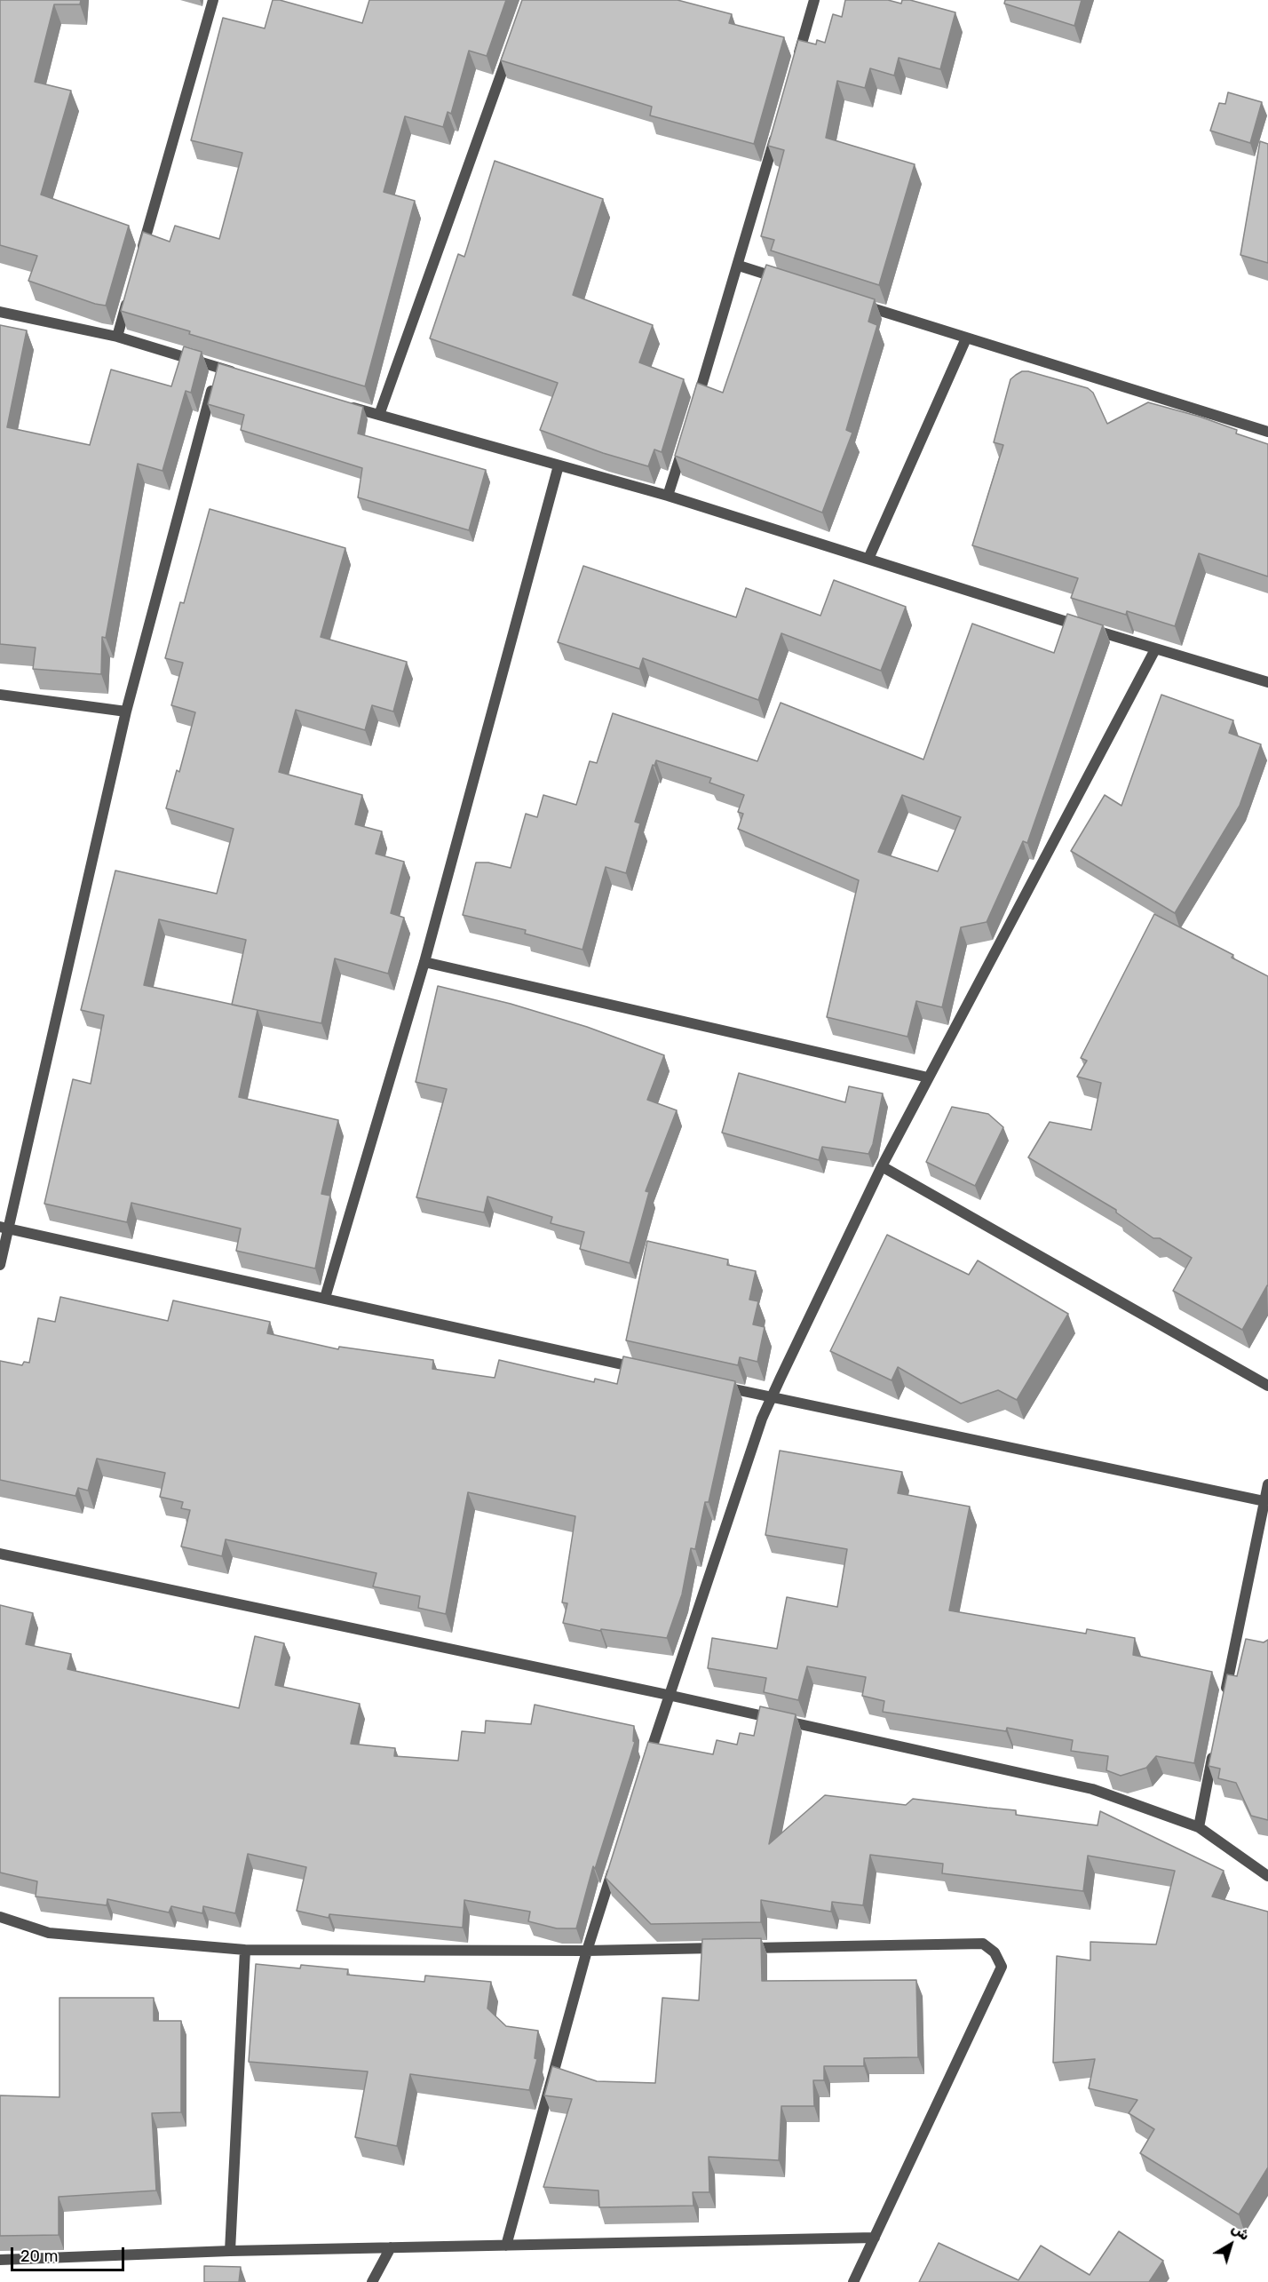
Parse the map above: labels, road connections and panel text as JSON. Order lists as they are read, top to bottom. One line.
{"scale_bar":"20 m","north":"top right"}
